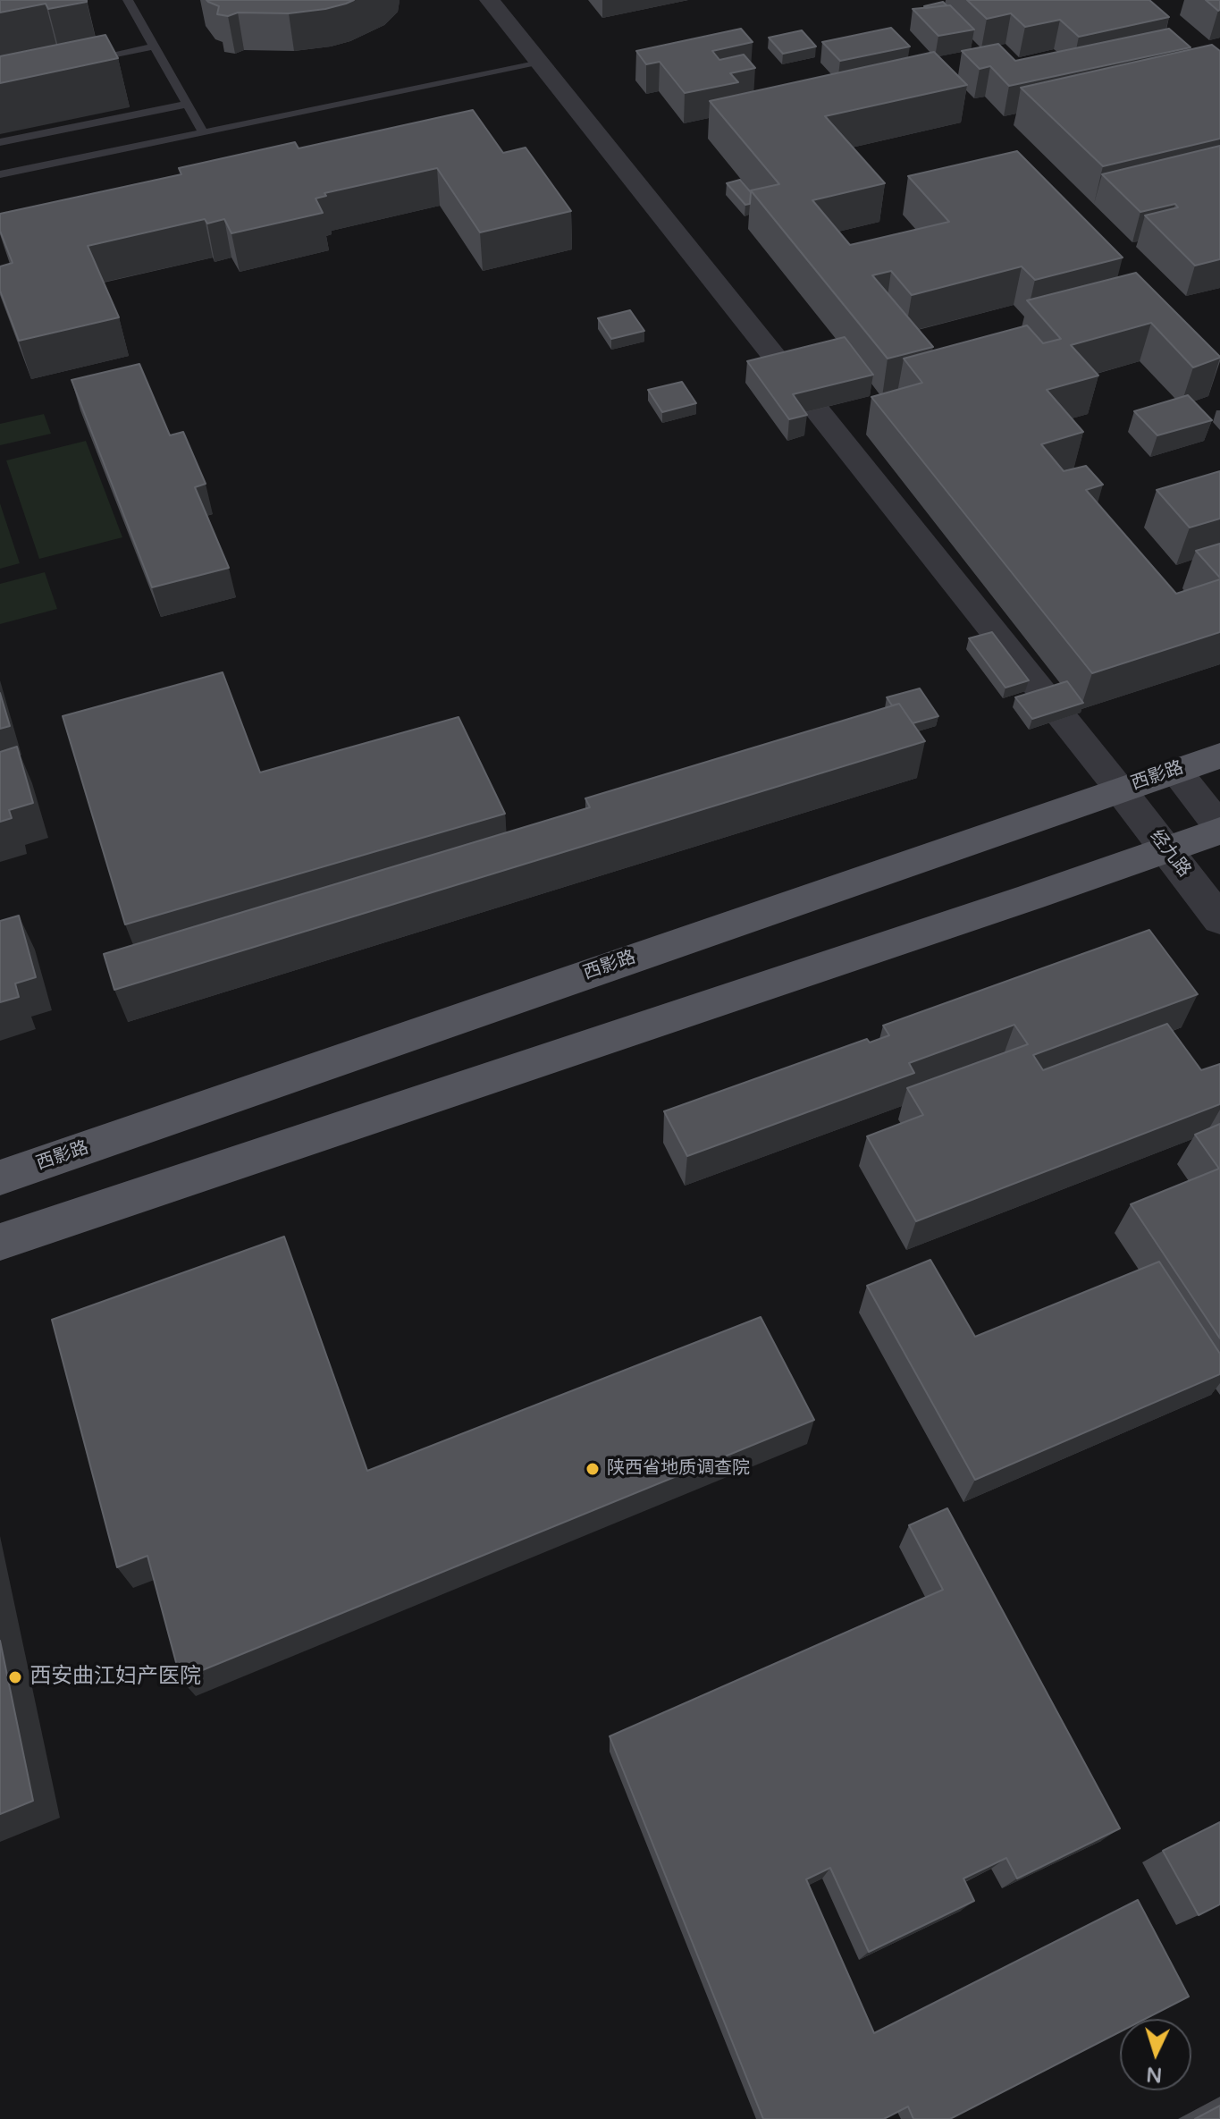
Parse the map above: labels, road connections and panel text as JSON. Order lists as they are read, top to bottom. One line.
{"streets":{"main road":["西影路"],"street":["经九路"]},"crossings":[["西影路","经九路"]],"places":["陕西省地质调查院","西安曲江妇产医院"],"north":"bottom"}
